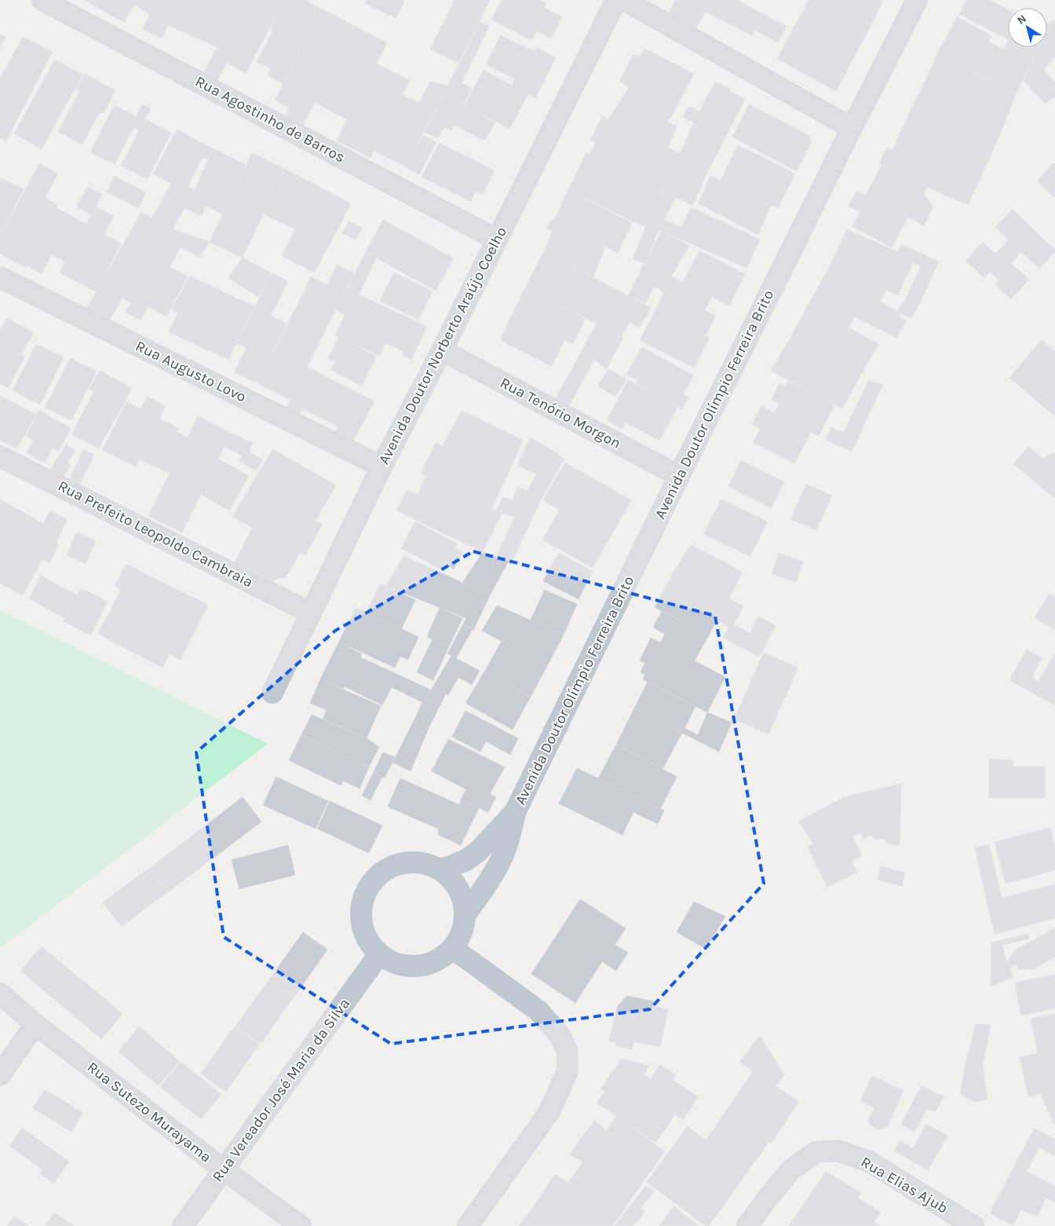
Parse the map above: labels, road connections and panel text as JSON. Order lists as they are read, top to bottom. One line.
{"streets":{"street":["Rua Agostinho de Barros","Avenida Doutor Norberto Araújo Coelho","Rua Augusto Lovo","Avenida Doutor Olímpio Ferreira Brito","Rua Tenório Morgon","Rua Prefeito Leopoldo Cambraia","Rua Vereador José Maria da Silva","Rua Sutezo Murayama","Rua Elias Ajub"]},"crossings":[["Rua Agostinho de Barros","Avenida Doutor Norberto Araújo Coelho"],["Avenida Doutor Norberto Araújo Coelho","Rua Augusto Lovo"],["Avenida Doutor Norberto Araújo Coelho","Rua Tenório Morgon"],["Avenida Doutor Norberto Araújo Coelho","Rua Prefeito Leopoldo Cambraia"],["Avenida Doutor Olímpio Ferreira Brito","Rua Tenório Morgon"],["Avenida Doutor Olímpio Ferreira Brito","Rua Vereador José Maria da Silva"],["Rua Vereador José Maria da Silva","Rua Sutezo Murayama"]],"north":"top left"}
